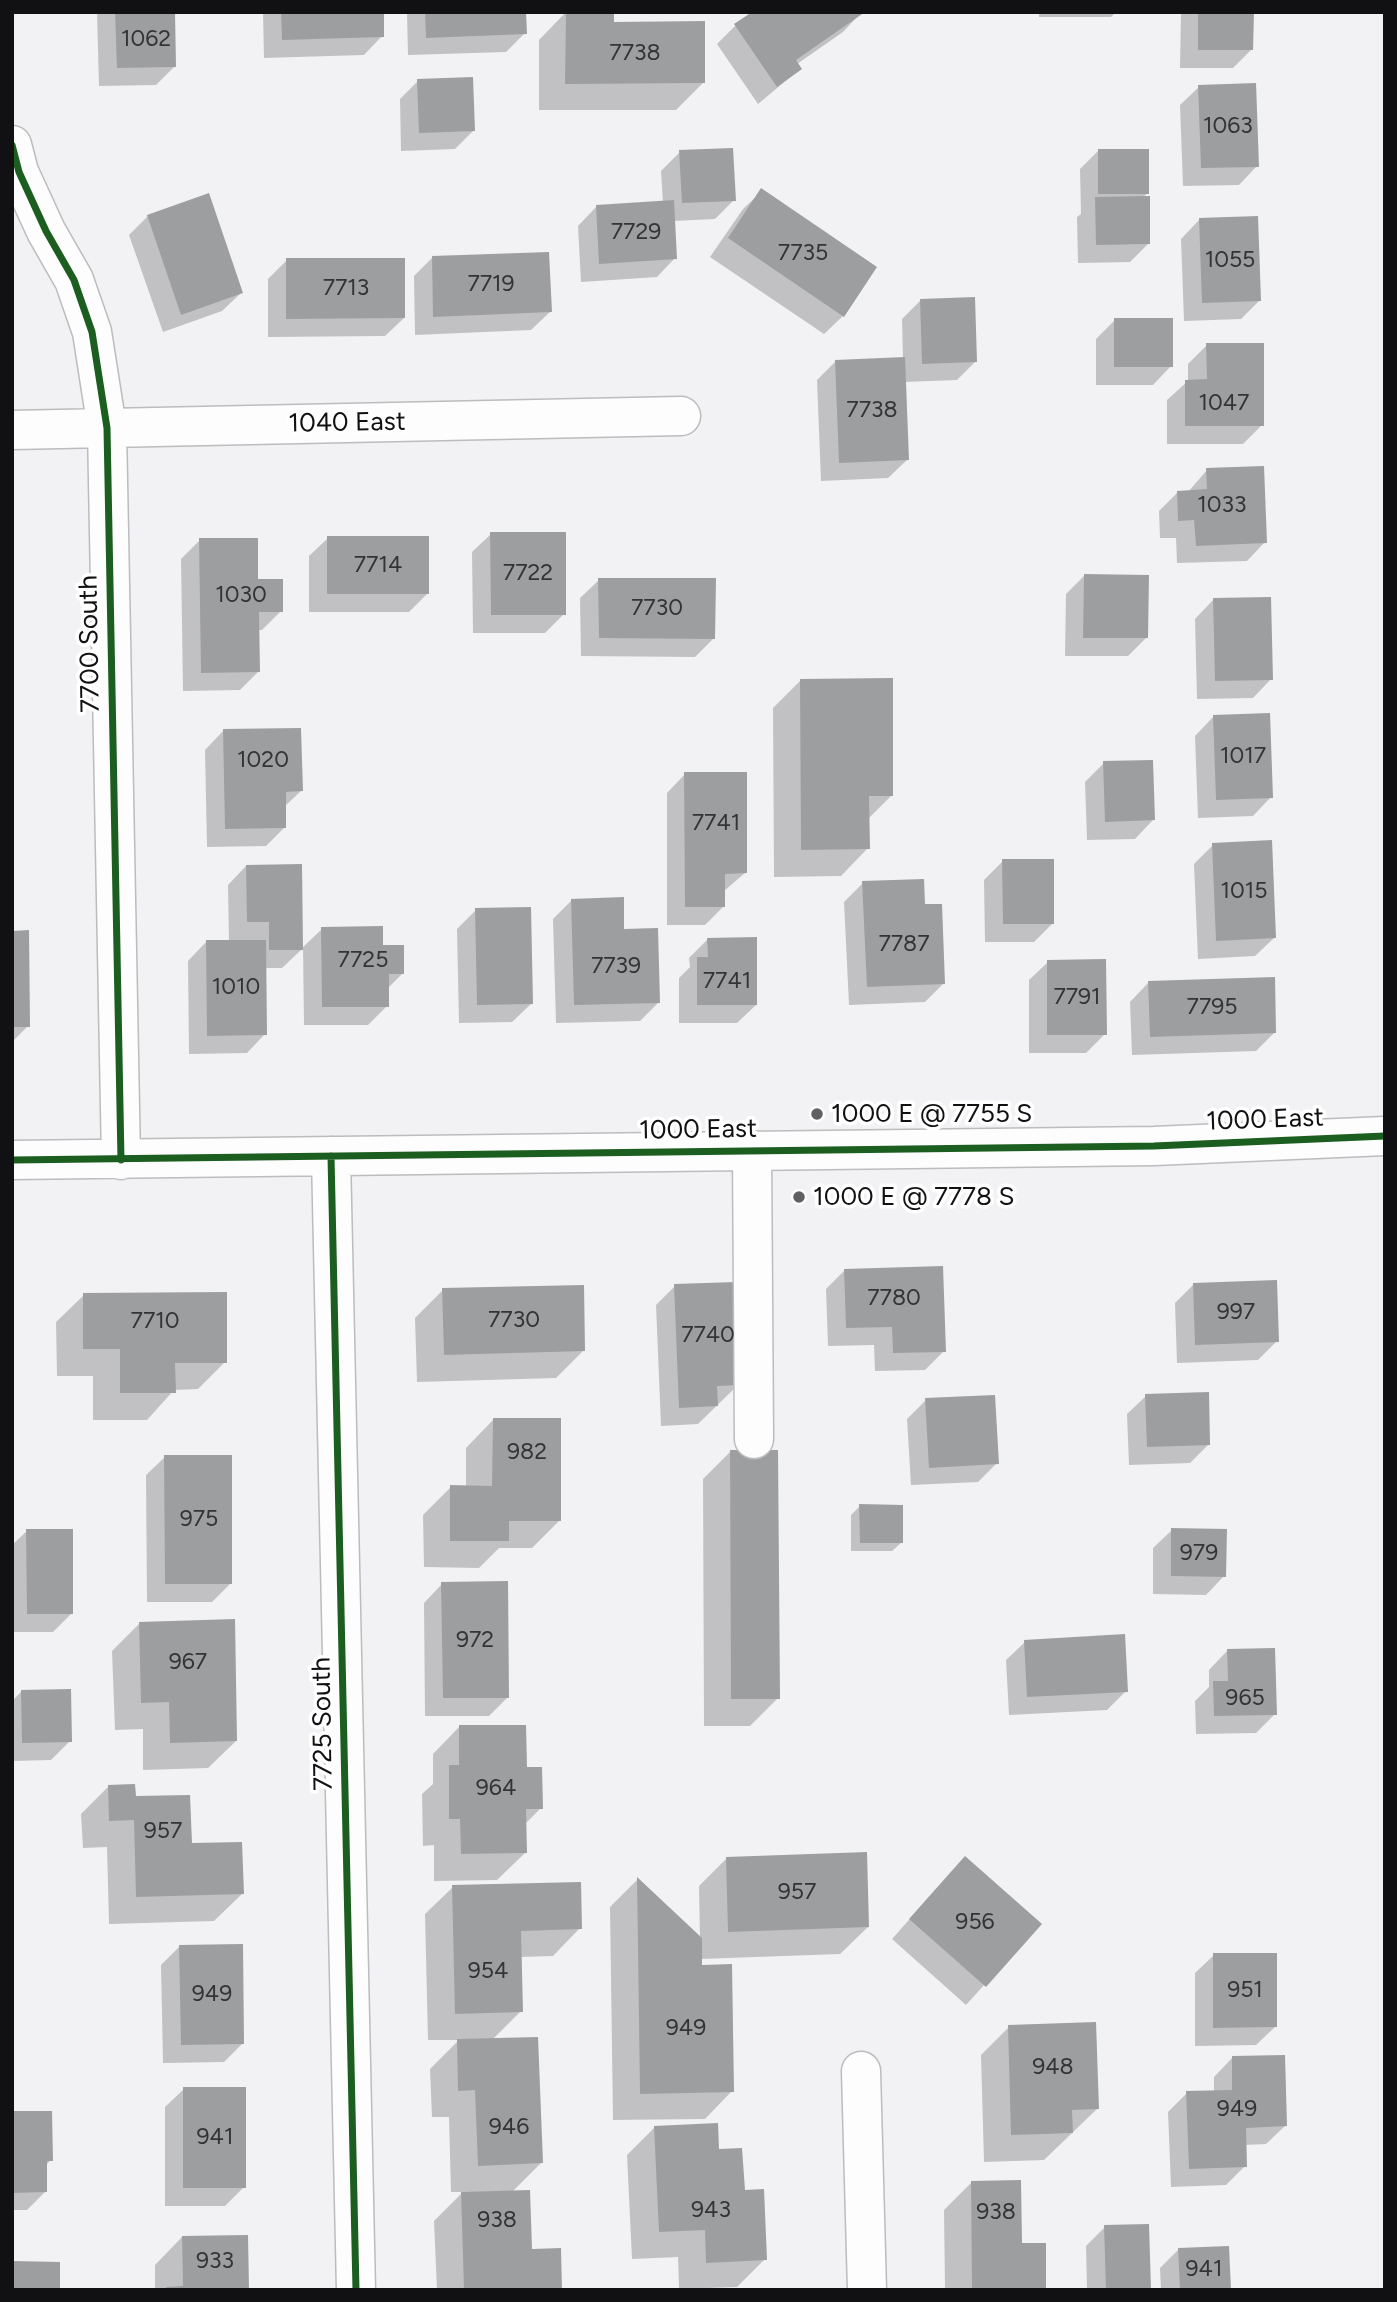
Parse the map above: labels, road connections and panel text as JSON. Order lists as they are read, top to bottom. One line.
{"streets":{"street":["1040 East","7700 South","1000 East","7725 South"]},"crossings":[["1040 East","7700 South"],["7700 South","1000 East"],["1000 East","7725 South"]],"places":["1000 E @ 7755 S","1000 E @ 7778 S"],"house_numbers":["1062","7738","1063","7729","7735","1055","7719","7713","1047","7738","1033","7714","7722","1030","7730","1017","1020","7741","1015","7787","7725","7739","7741","1010","7791","7795","7780","997","7730","7710","7740","982","975","979","972","967","965","964","957","957","956","954","951","949","949","948","949","946","941","943","938","938","933","941"]}
